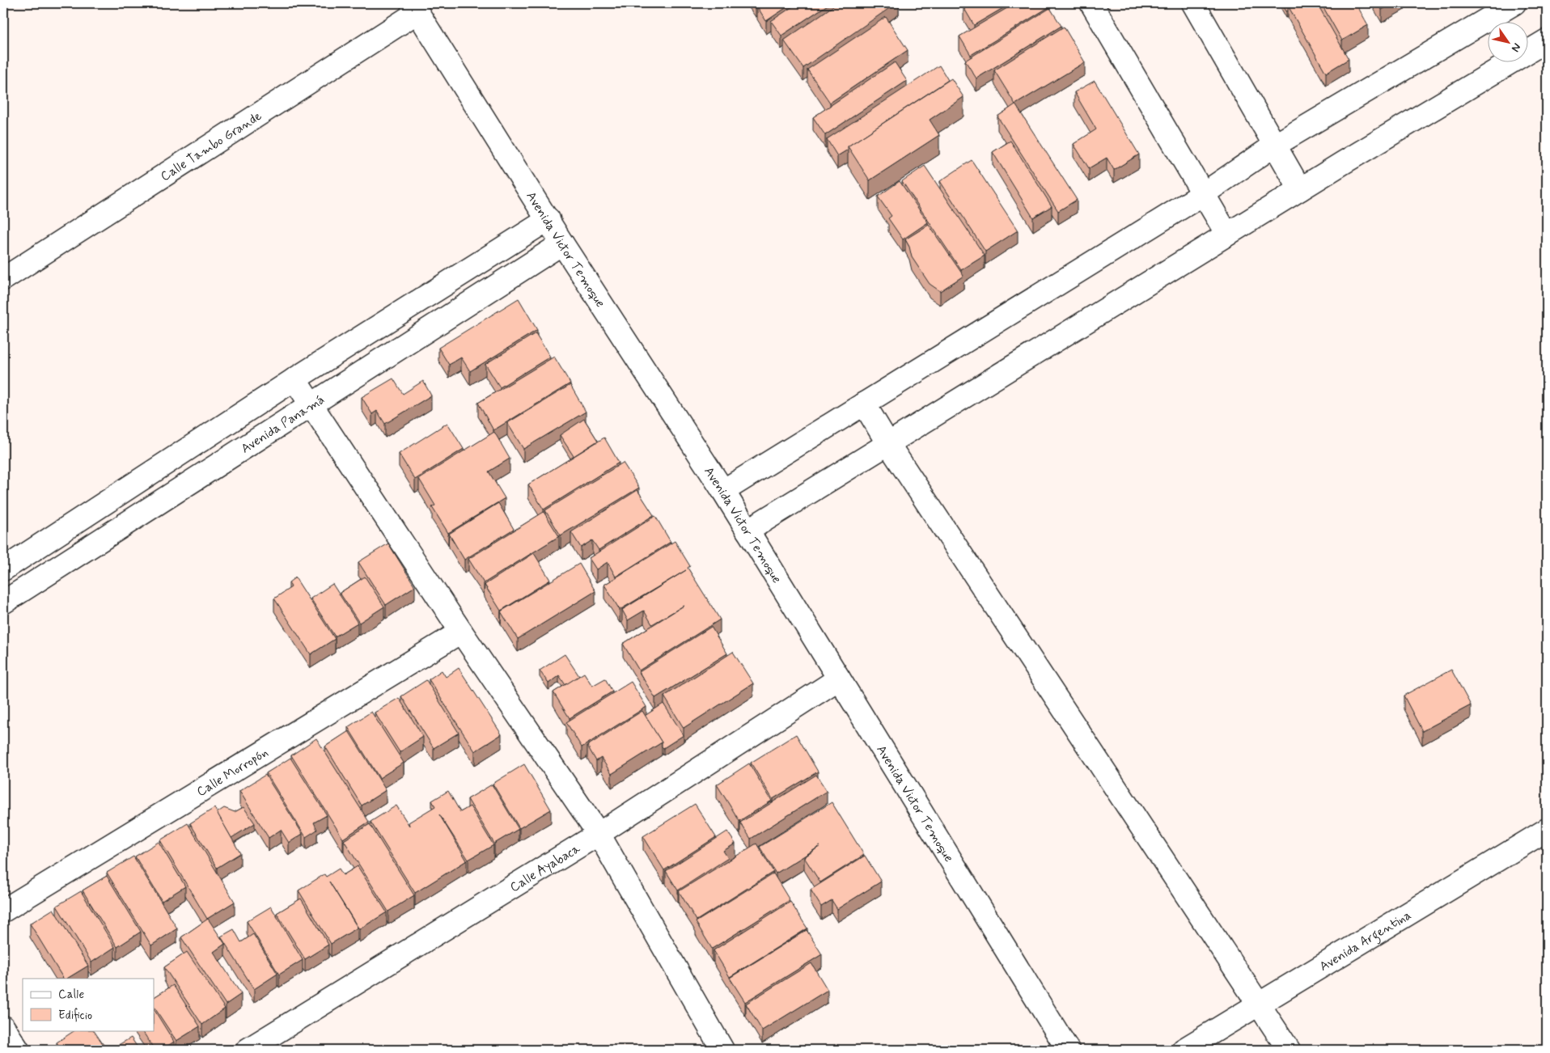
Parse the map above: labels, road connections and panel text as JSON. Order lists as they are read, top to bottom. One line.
{"streets":{"street":["Calle Tambo Grande","Avenida Victor Temoque","Avenida Panamá","Calle Morropón","Calle Ayabaca","Avenida Argentina"]},"crossings":[["Calle Tambo Grande","Avenida Victor Temoque"],["Avenida Victor Temoque","Avenida Panamá"],["Avenida Victor Temoque","Calle Ayabaca"]],"legend":["Calle","Edificio"],"north":"bottom right"}
